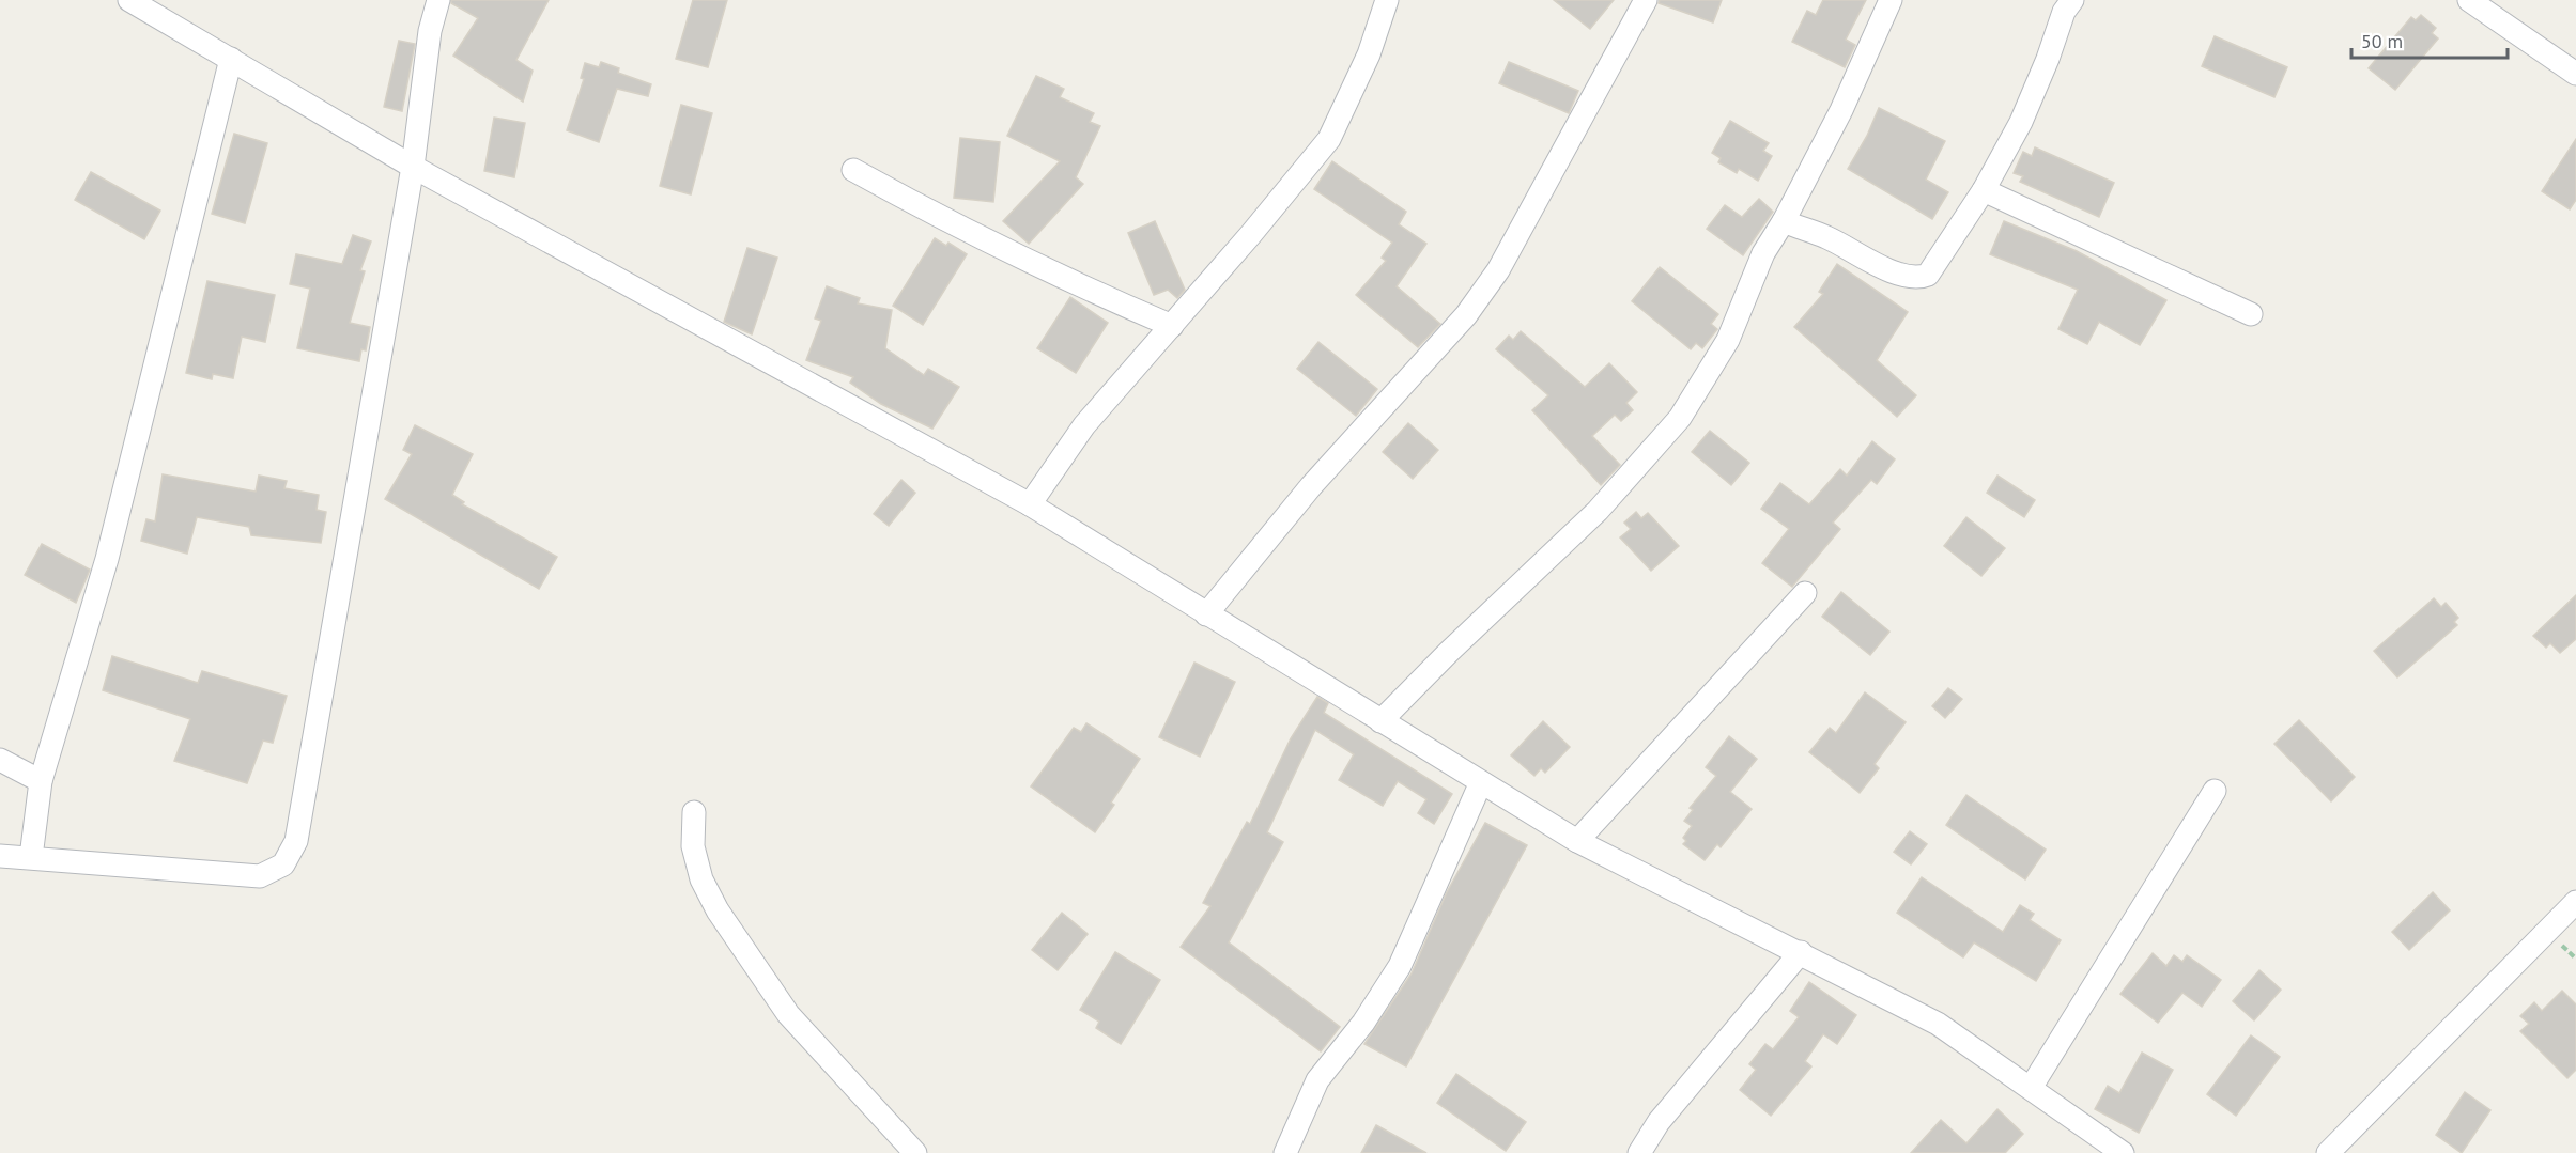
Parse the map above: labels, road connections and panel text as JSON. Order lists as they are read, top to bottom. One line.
{"scale_bar":"50 m"}
